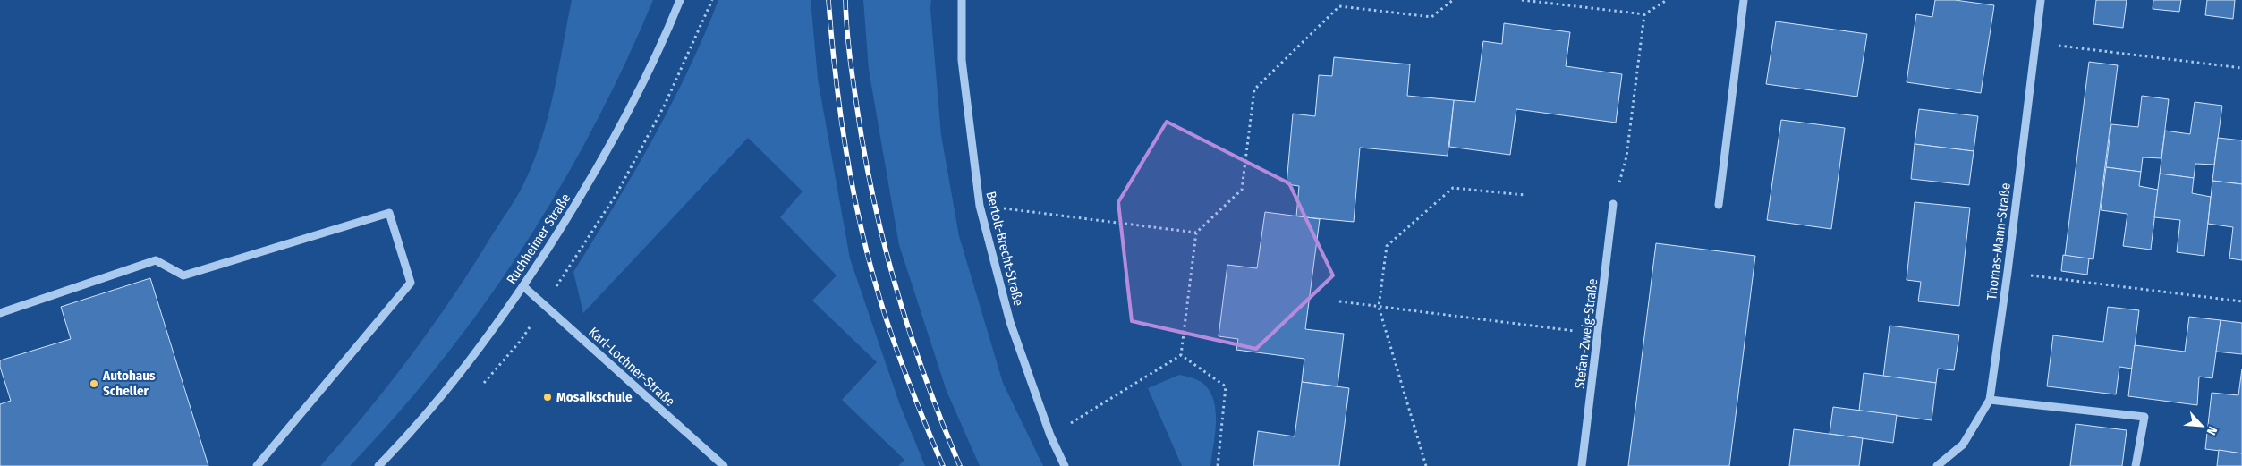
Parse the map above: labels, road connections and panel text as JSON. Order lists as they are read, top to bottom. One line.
{"streets":{"street":["Ruchheimer Straße","Thomas-Mann-Straße","Bertolt-Brecht-Straße","Stefan-Zweig-Straße","Karl-Lochner-Straße"]},"crossings":[["Ruchheimer Straße","Karl-Lochner-Straße"]],"places":["Autohaus Scheller","Mosaikschule"],"north":"bottom right"}
